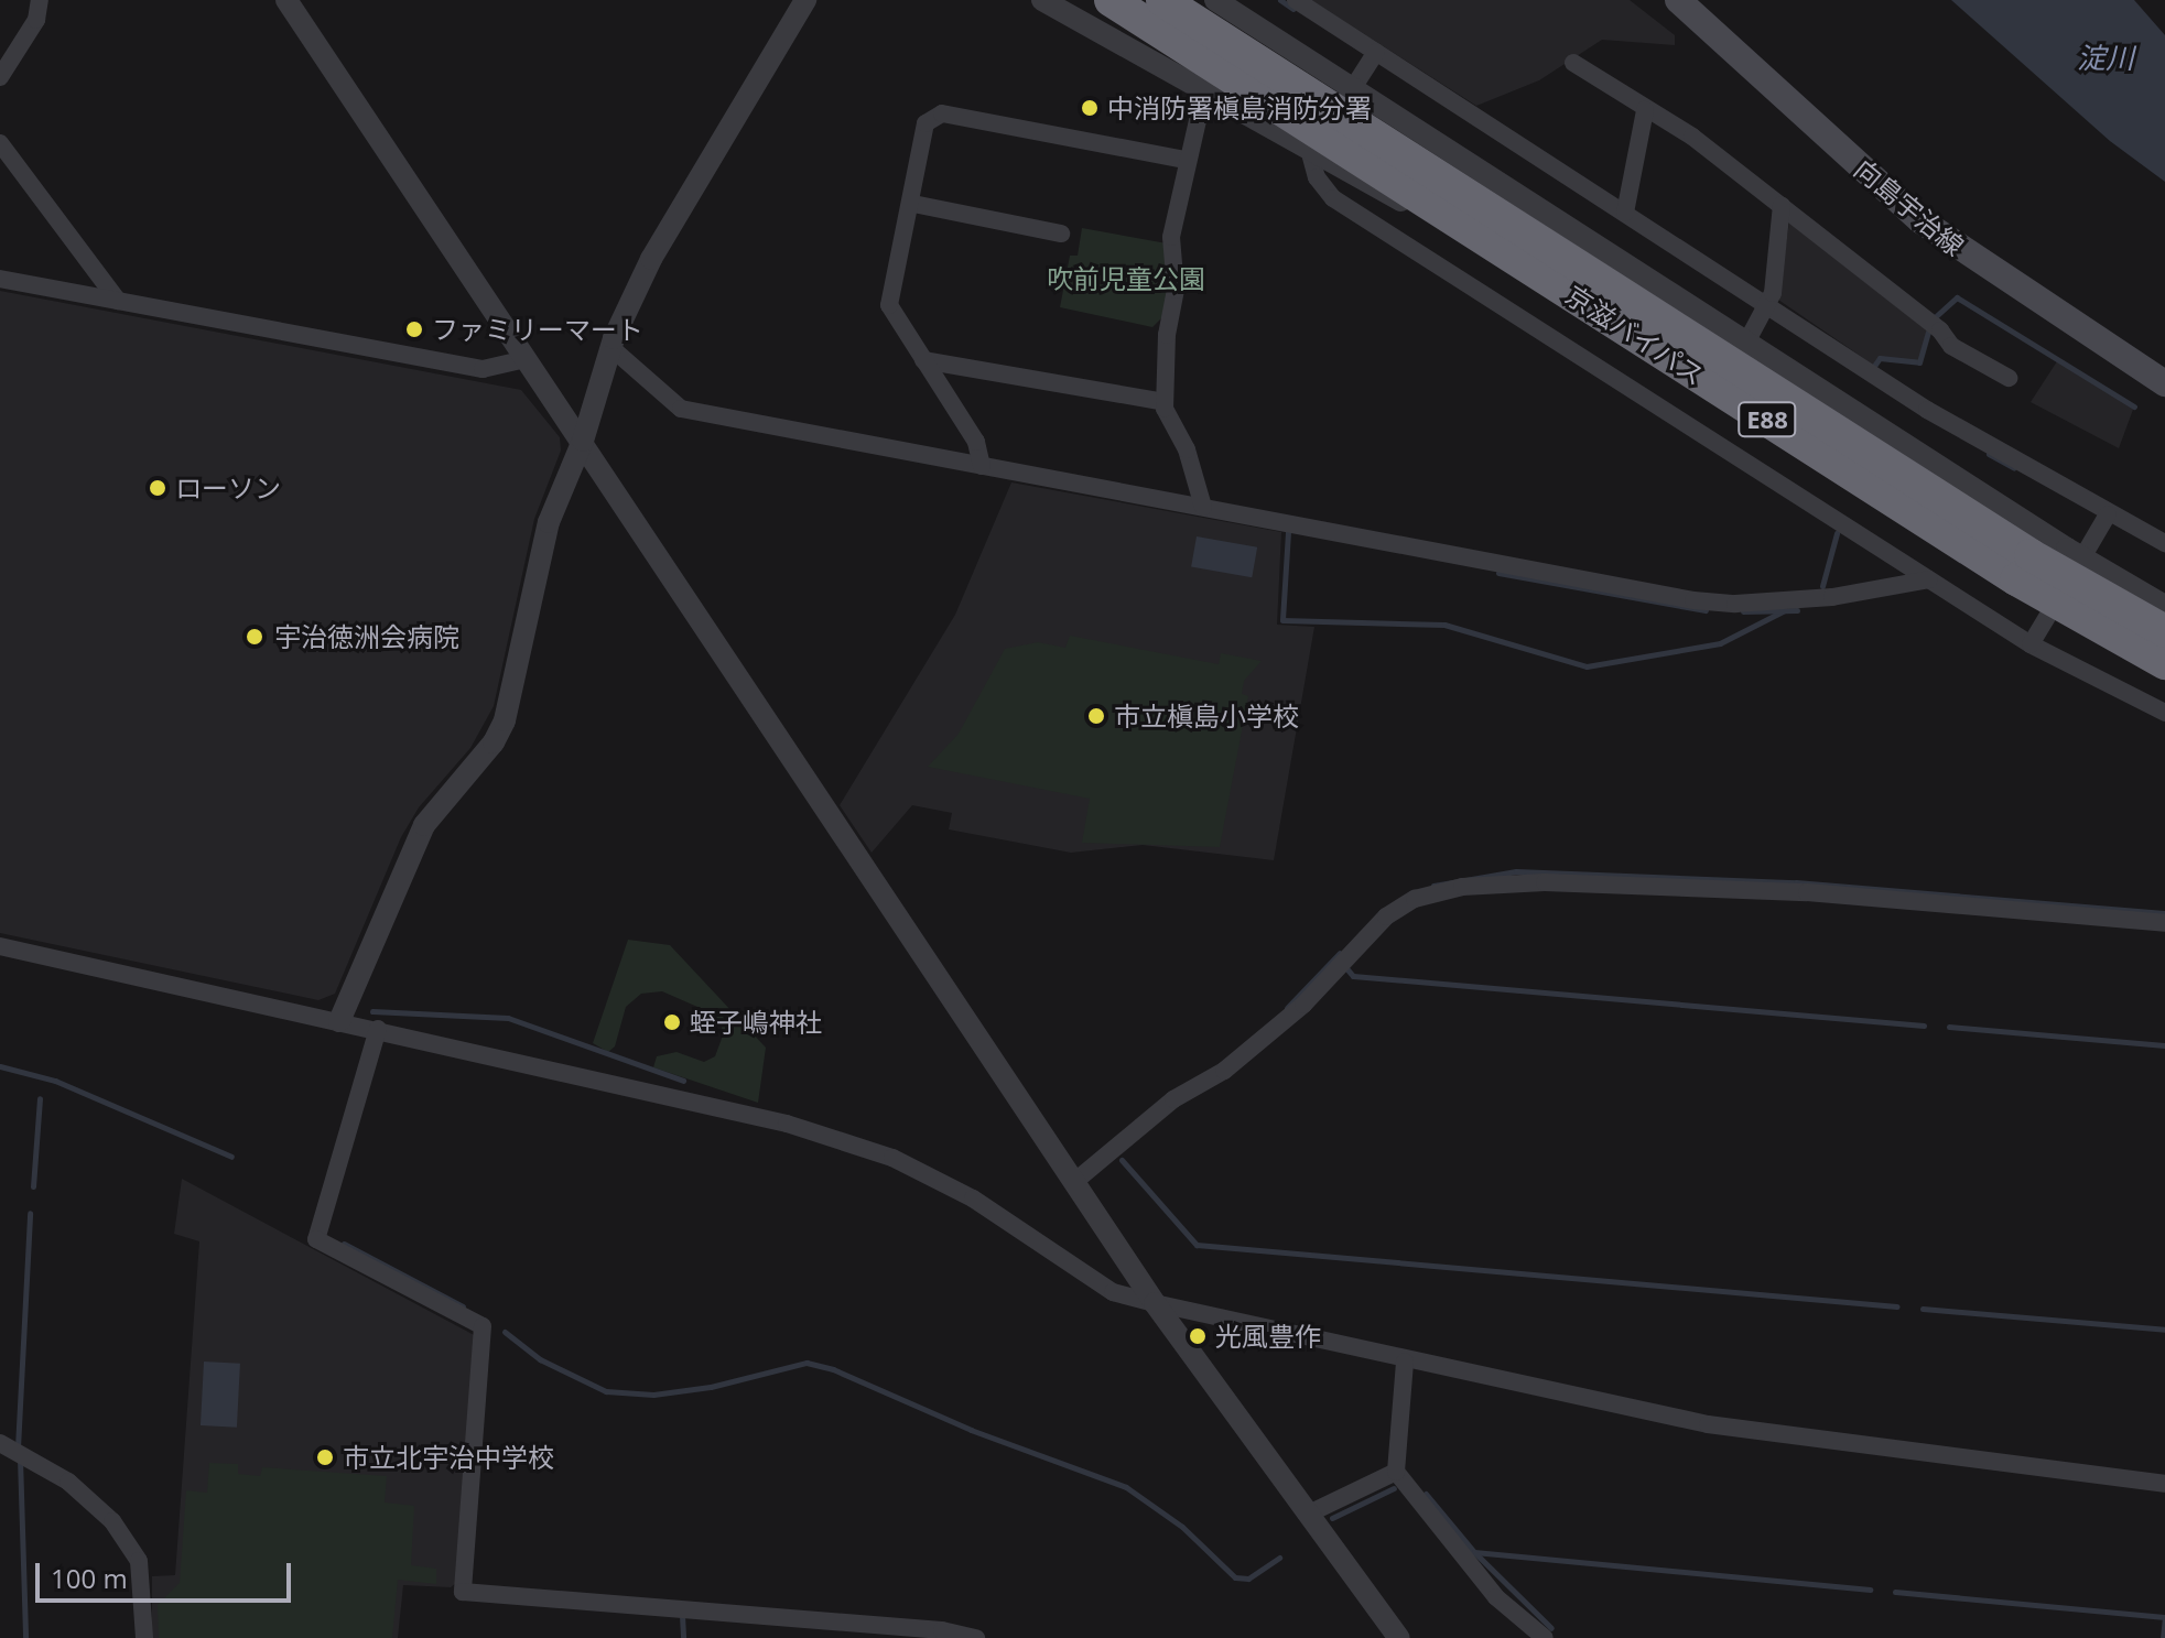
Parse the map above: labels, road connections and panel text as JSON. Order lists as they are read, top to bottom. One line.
{"streets":{"highway":["京滋バイパス","E88"],"main road":["向島宇治線"]},"water":["淀川"],"parks":["吹前児童公園"],"places":["中消防署槇島消防分署","ファミリーマート","ローソン","宇治徳洲会病院","市立槇島小学校","蛭子嶋神社","光風豊作","市立北宇治中学校"],"scale_bar":"100 m"}
